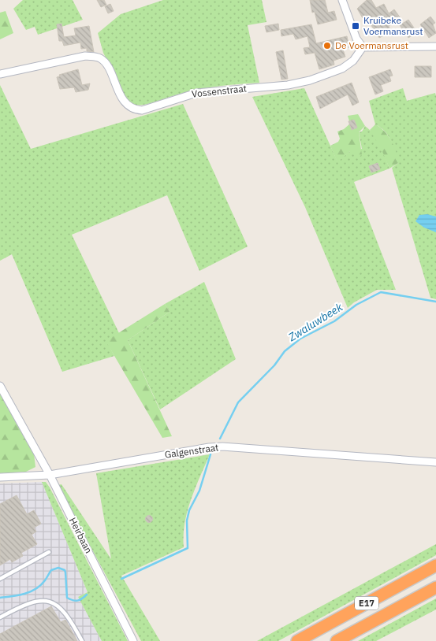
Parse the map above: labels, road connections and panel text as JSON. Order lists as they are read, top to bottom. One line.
{"streets":{"highway":["E17"],"street":["Vossenstraat","Galgenstraat","Heirbaan"]},"crossings":[["Galgenstraat","Heirbaan"]],"water":["Zwaluwbeek"],"places":{"transit":["Kruibeke Voermansrust"],"other":["De Voermansrust"]}}
